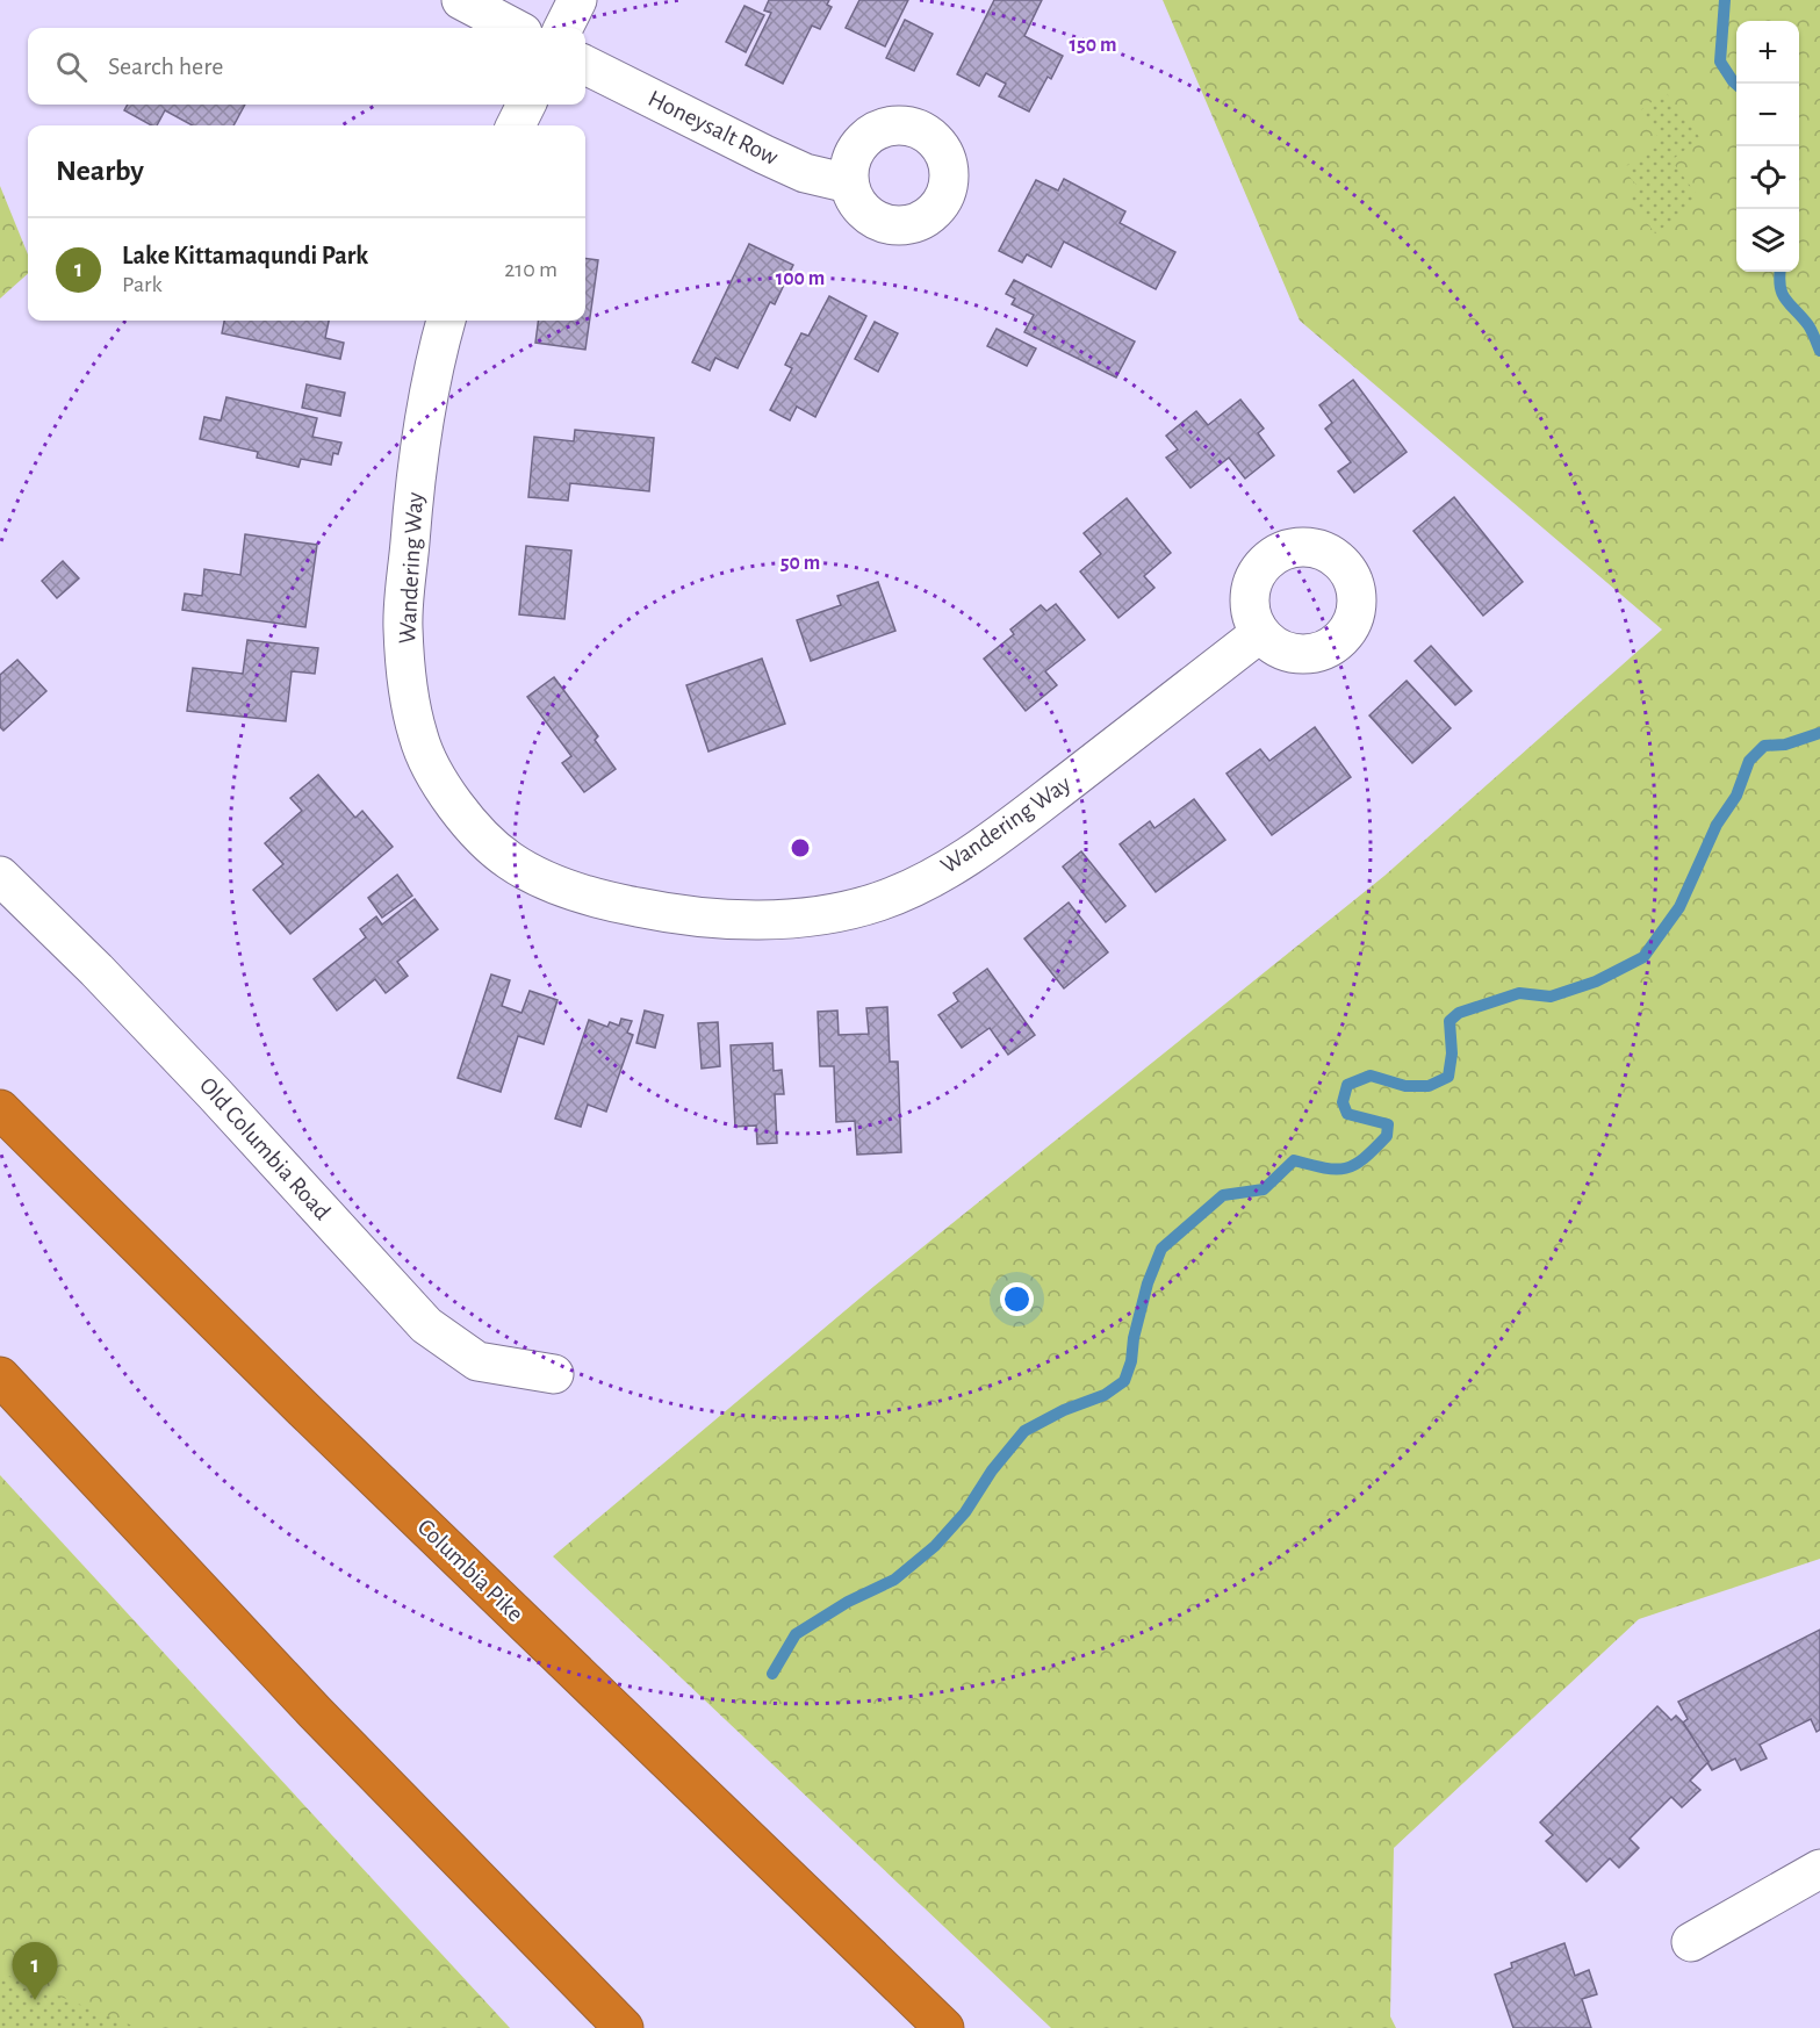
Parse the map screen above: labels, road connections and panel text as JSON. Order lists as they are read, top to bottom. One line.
{"streets":{"highway":["Columbia Pike"],"street":["Honeysalt Row","Wandering Way","Old Columbia Road"]},"page":{"map_buttons":["+","−"],"search":"Search here","heading":"Nearby","list":[{"mark":"1","name":"Lake Kittamaqundi Park","note":"Park","value":"210 m"}],"pins":"1"},"rings":["150 m","100 m","50 m"]}
